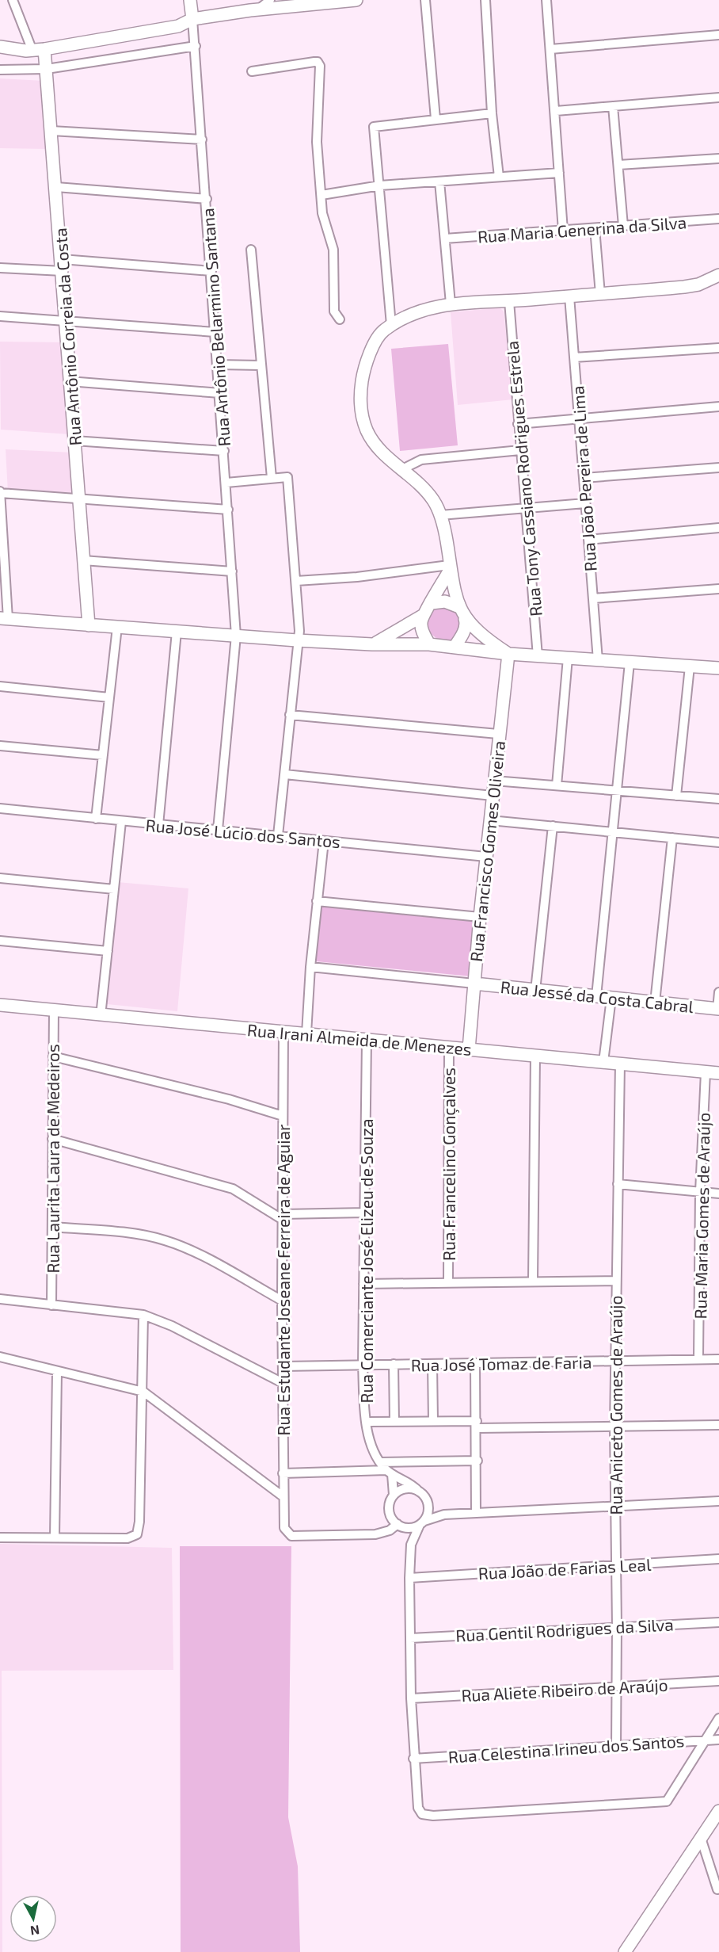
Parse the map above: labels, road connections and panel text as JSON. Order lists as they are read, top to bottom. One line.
{"streets":{"street":["Rua Maria Generina da Silva","Rua Antônio Belarmino Santana","Rua Antônio Correia da Costa","Rua Tony Cassiano Rodrigues Estrela","Rua João Pereira de Lima","Rua José Lúcio dos Santos","Rua Francisco Gomes Oliveira","Rua Jessé da Costa Cabral","Rua Irani Almeida de Menezes","Rua Laurita Laura de Medeiros","Rua Francelino Gonçalves","Rua Maria Gomes de Araújo","Rua Comerciante José Elizeu de Souza","Rua Estudante Joseane Ferreira de Aguiar","Rua José Tomaz de Faria","Rua Aniceto Gomes de Araújo","Rua João de Farias Leal","Rua Gentil Rodrigues da Silva","Rua Aliete Ribeiro de Araújo","Rua Celestina Irineu dos Santos"]},"crossings":[["Rua Antônio Belarmino Santana","Rua José Lúcio dos Santos"],["Rua José Lúcio dos Santos","Rua Francisco Gomes Oliveira"],["Rua Francisco Gomes Oliveira","Rua Jessé da Costa Cabral"],["Rua Francisco Gomes Oliveira","Rua Irani Almeida de Menezes"],["Rua Irani Almeida de Menezes","Rua Laurita Laura de Medeiros"],["Rua Irani Almeida de Menezes","Rua Francelino Gonçalves"],["Rua Irani Almeida de Menezes","Rua Maria Gomes de Araújo"],["Rua Irani Almeida de Menezes","Rua Comerciante José Elizeu de Souza"],["Rua Irani Almeida de Menezes","Rua Estudante Joseane Ferreira de Aguiar"],["Rua Irani Almeida de Menezes","Rua Aniceto Gomes de Araújo"],["Rua Maria Gomes de Araújo","Rua José Tomaz de Faria"],["Rua Comerciante José Elizeu de Souza","Rua Estudante Joseane Ferreira de Aguiar"],["Rua Comerciante José Elizeu de Souza","Rua José Tomaz de Faria"],["Rua Estudante Joseane Ferreira de Aguiar","Rua José Tomaz de Faria"],["Rua José Tomaz de Faria","Rua Aniceto Gomes de Araújo"],["Rua Aniceto Gomes de Araújo","Rua João de Farias Leal"],["Rua Aniceto Gomes de Araújo","Rua Gentil Rodrigues da Silva"],["Rua Aniceto Gomes de Araújo","Rua Aliete Ribeiro de Araújo"],["Rua Aniceto Gomes de Araújo","Rua Celestina Irineu dos Santos"]],"north":"bottom"}
